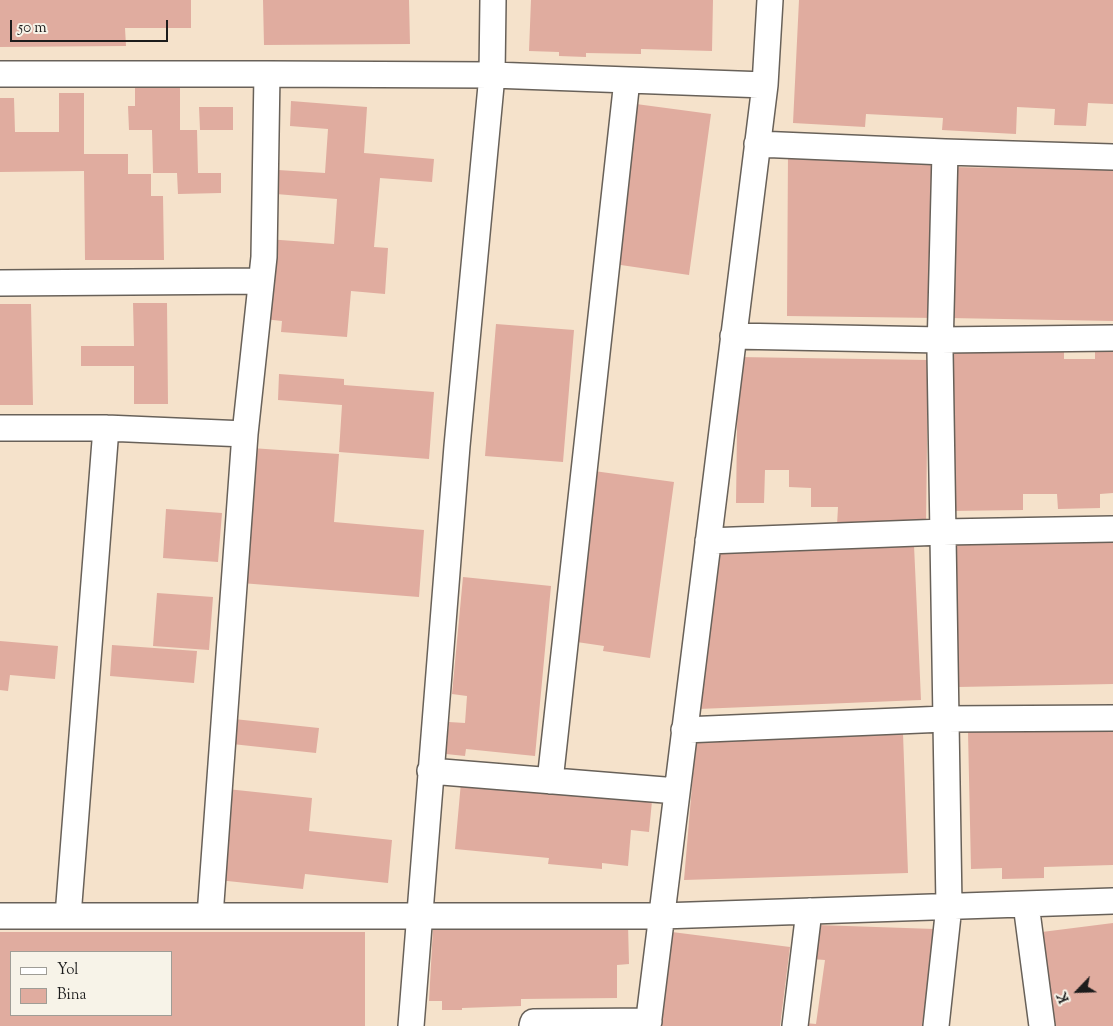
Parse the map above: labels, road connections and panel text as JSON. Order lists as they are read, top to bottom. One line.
{"legend":["Yol","Bina"],"scale_bar":"50 m","north":"bottom left"}
